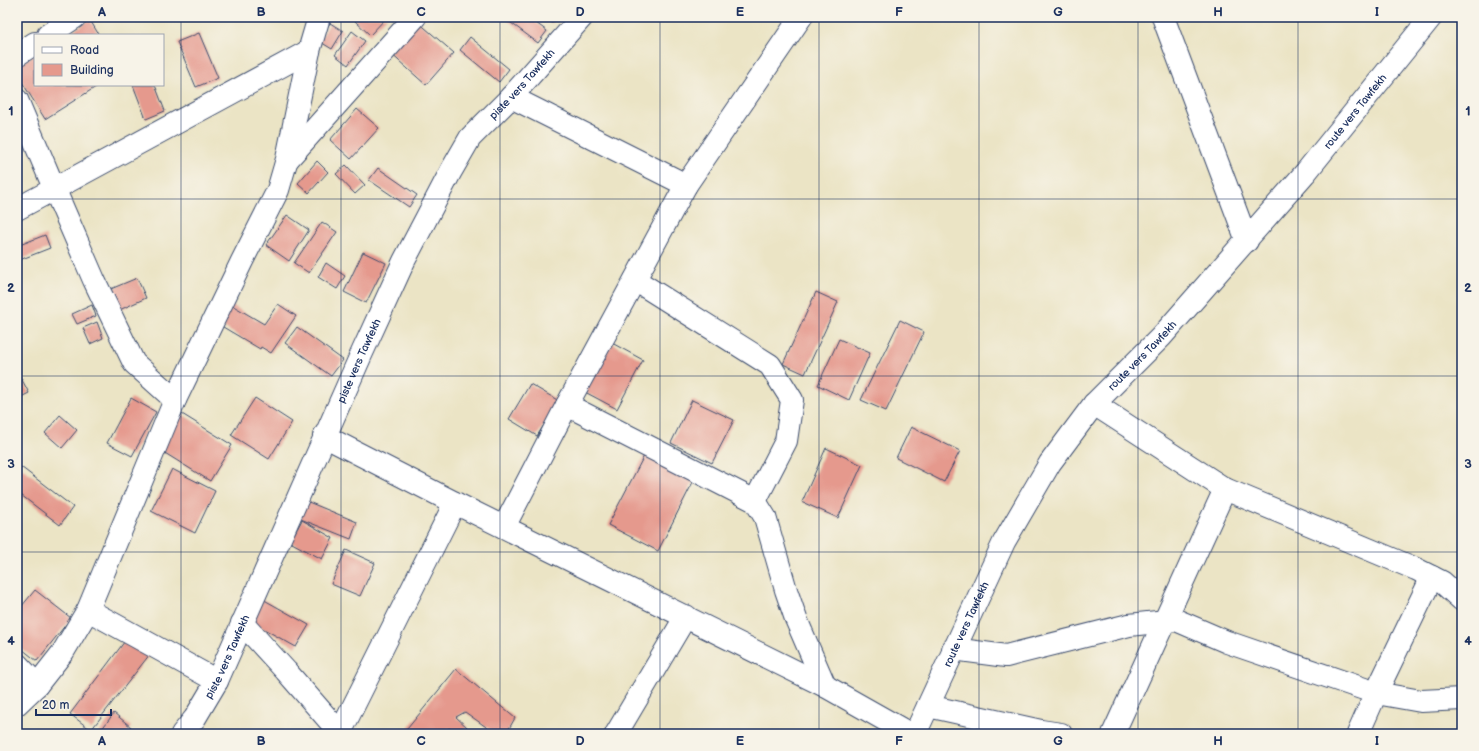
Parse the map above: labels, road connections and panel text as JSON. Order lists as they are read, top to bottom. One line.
{"streets":{"street":["piste vers Tawfekh","route vers Tawfekh"]},"legend":["Road","Building"],"scale_bar":"20 m","grid":{"columns":["A","B","C","D","E","F","G","H","I"],"rows":["1","2","3","4"]}}
